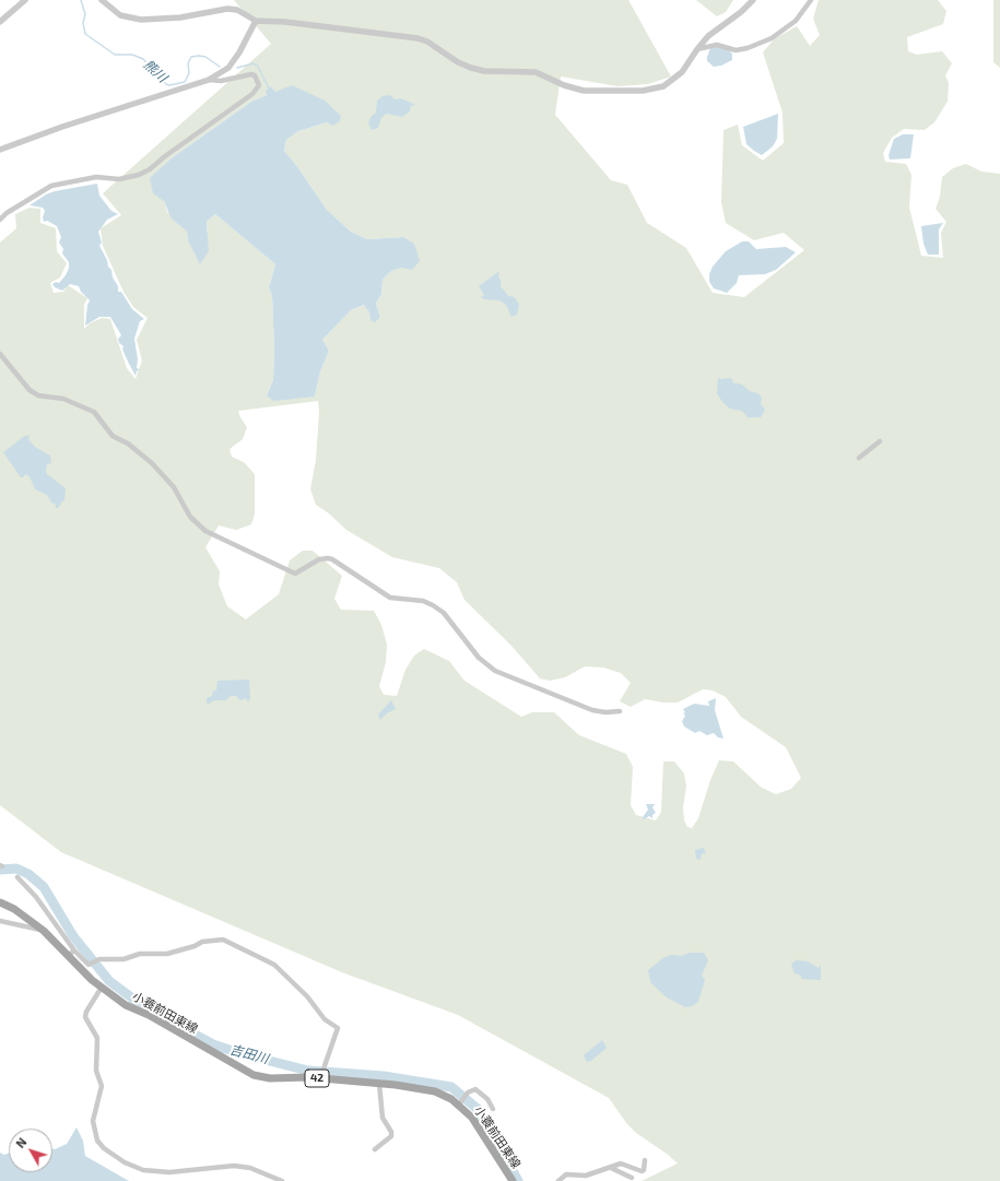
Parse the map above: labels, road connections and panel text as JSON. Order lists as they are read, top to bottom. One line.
{"streets":{"main road":["小蓑前田東線","42"]},"water":["熊川","吉田川"],"north":"top left"}
